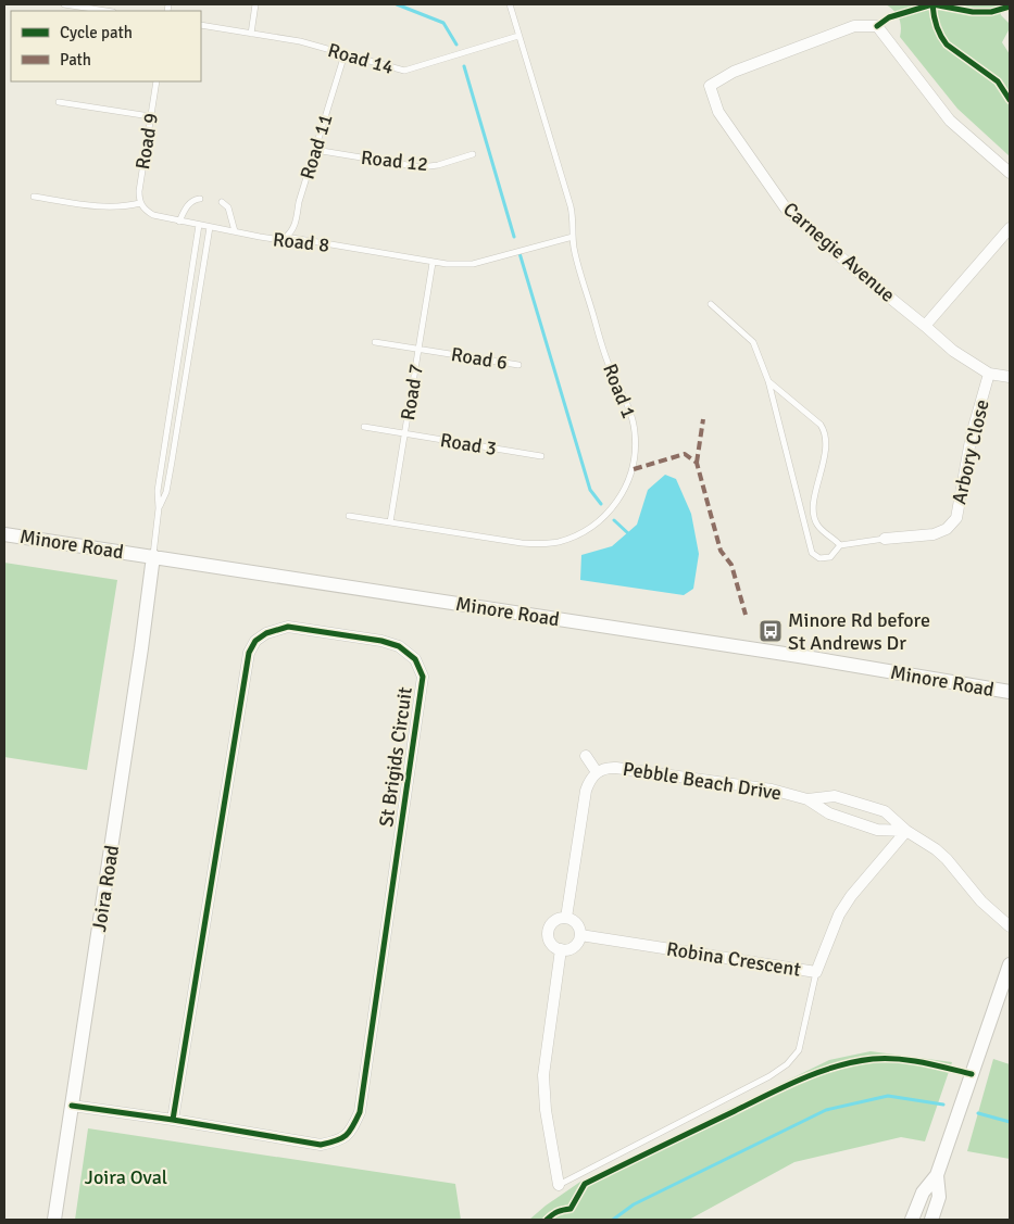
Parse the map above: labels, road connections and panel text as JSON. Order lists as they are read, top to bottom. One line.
{"streets":{"street":["Carnegie Avenue","Arbory Close","Minore Road","St Brigids Circuit","Pebble Beach Drive","Joira Road","Robina Crescent"],"lane":["Road 14","Road 9","Road 11","Road 12","Road 8","Road 6","Road 1","Road 7","Road 3"]},"crossings":[["Road 14","Road 11"],["Road 14","Road 1"],["Road 9","Road 8"],["Road 11","Road 12"],["Road 11","Road 8"],["Road 8","Road 1"],["Road 8","Road 7"],["Carnegie Avenue","Arbory Close"],["Road 6","Road 7"],["Road 1","Road 7"],["Road 7","Road 3"],["Minore Road","Joira Road"],["St Brigids Circuit","Joira Road"],["Pebble Beach Drive","Robina Crescent"]],"parks":["Joira Oval"],"places":{"bus stop":["Minore Rd before St Andrews Dr"]},"legend":["Cycle path","Path"]}
